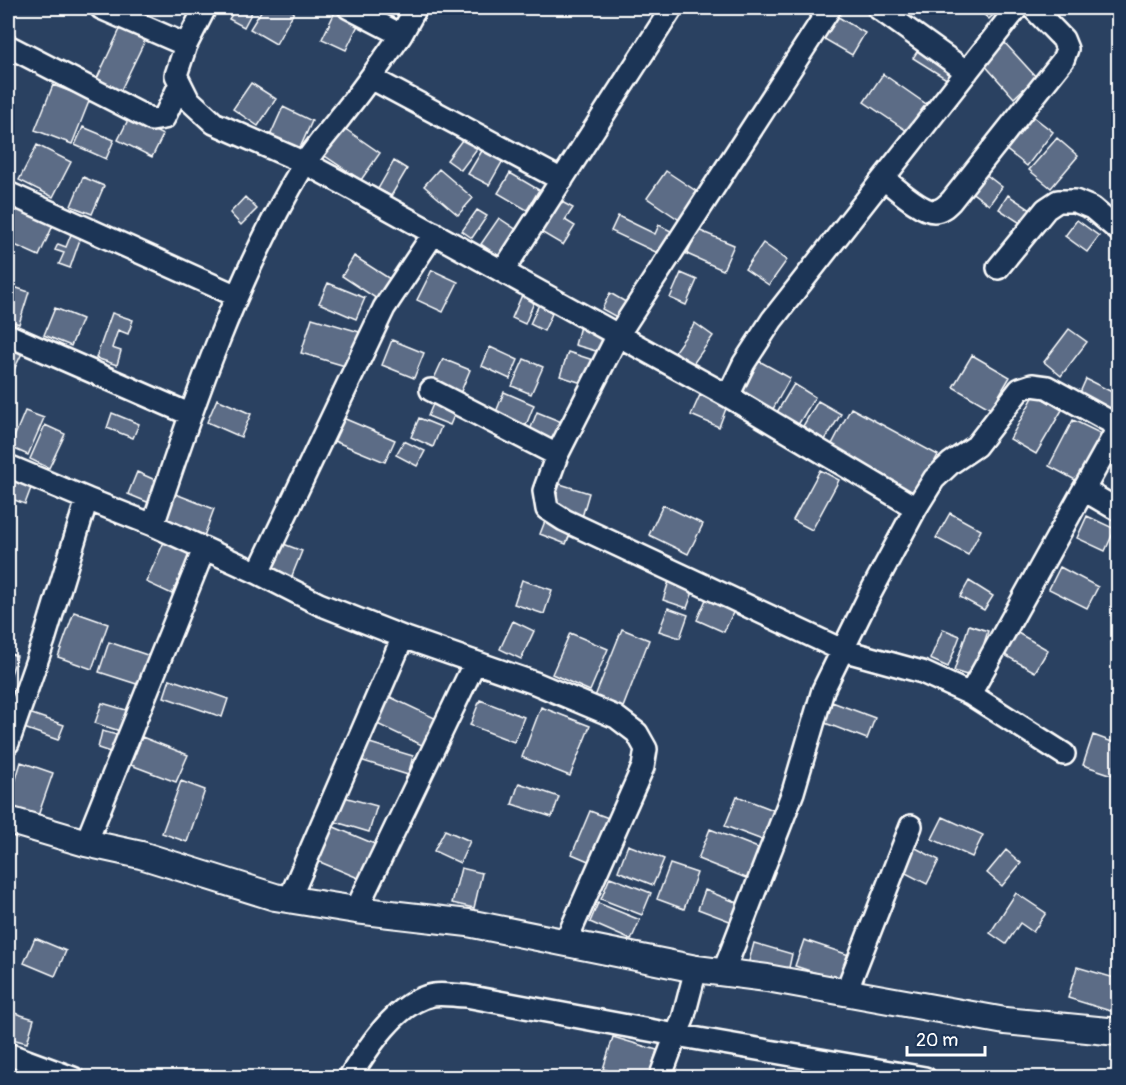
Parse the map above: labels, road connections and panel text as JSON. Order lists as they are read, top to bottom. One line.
{"scale_bar":"20 m"}
